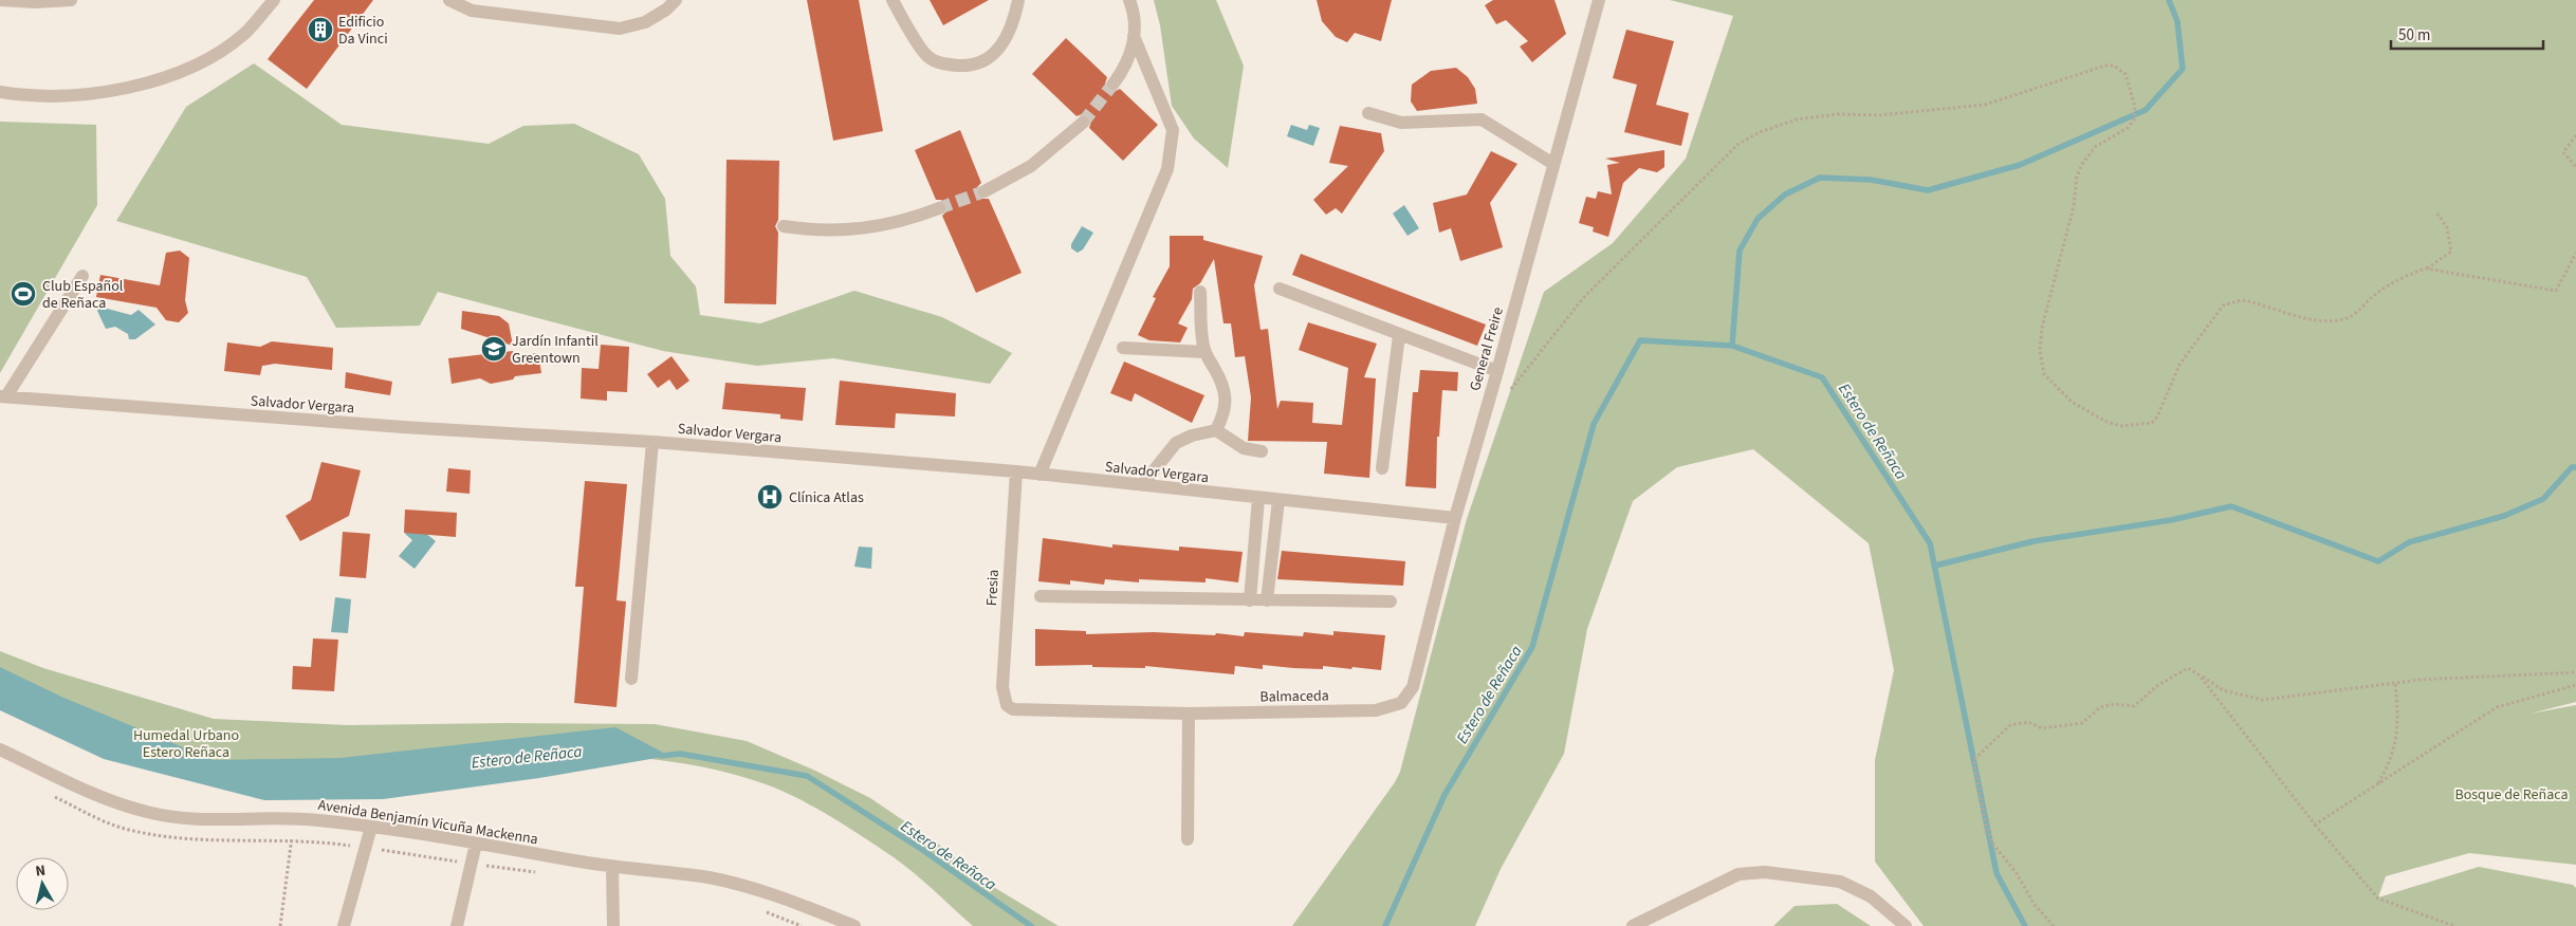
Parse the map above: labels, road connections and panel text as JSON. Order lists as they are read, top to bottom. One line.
{"streets":{"street":["General Freire","Salvador Vergara","Fresia","Balmaceda","Avenida Benjamín Vicuña Mackenna"]},"crossings":[["General Freire","Salvador Vergara"],["General Freire","Balmaceda"],["Salvador Vergara","Fresia"],["Fresia","Balmaceda"]],"water":["Estero de Reñaca"],"parks":["Humedal Urbano Estero Reñaca","Bosque de Reñaca"],"places":{"building":["Edificio Da Vinci"],"sports":["Club Español de Reñaca"],"school or university":["Jardín Infantil Greentown"],"hospital":["Clínica Atlas"]},"scale_bar":"50 m","north":"top"}
